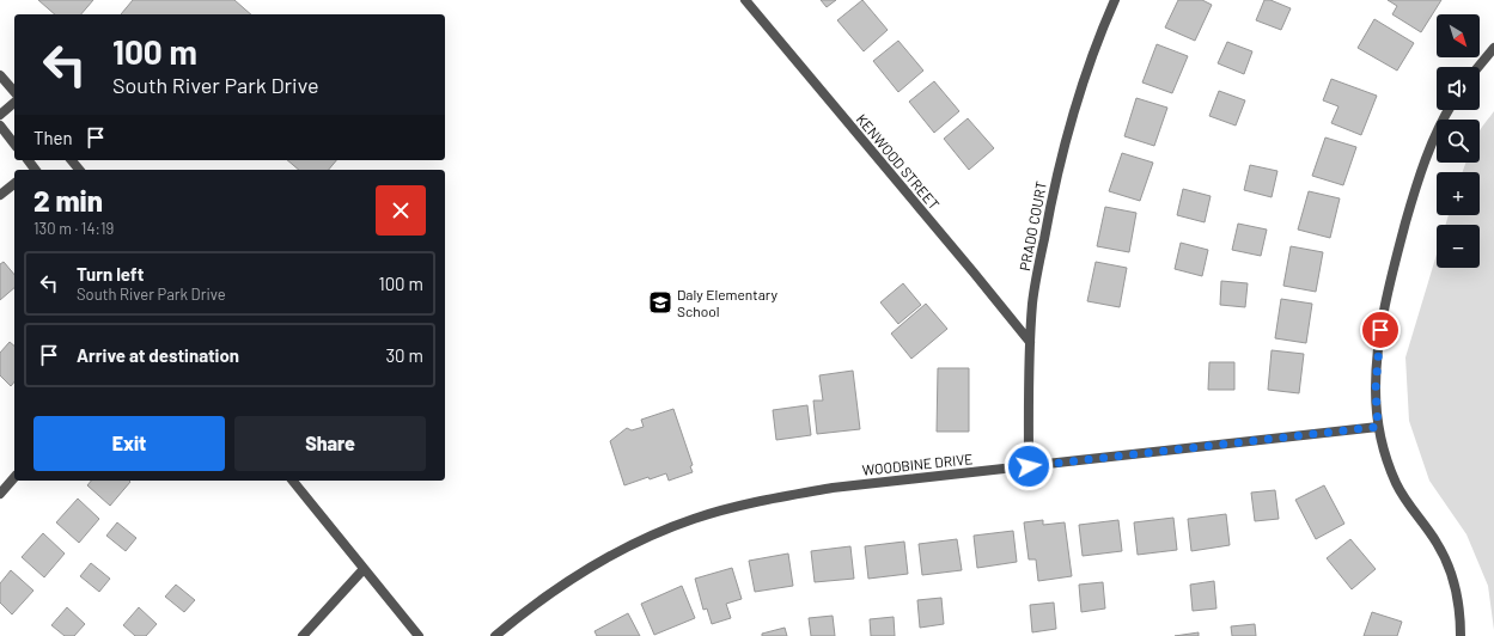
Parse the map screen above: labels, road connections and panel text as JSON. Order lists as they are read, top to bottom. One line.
{"streets":{"street":["KENWOOD STREET","PRADO COURT","WOODBINE DRIVE"]},"crossings":[["KENWOOD STREET","PRADO COURT"],["PRADO COURT","WOODBINE DRIVE"]],"places":{"school or university":["Daly Elementary School"]},"north":"bottom right","page":{"map_buttons":["+","−"],"turn":["100 m","South River Park Drive"],"then":"Then","heading":["2 min","130 m · 14:19"],"list":[{"name":"Turn left","note":"South River Park Drive","value":"100 m"},{"name":"Arrive at destination","value":"30 m"}],"buttons":["Exit","Share"]}}
